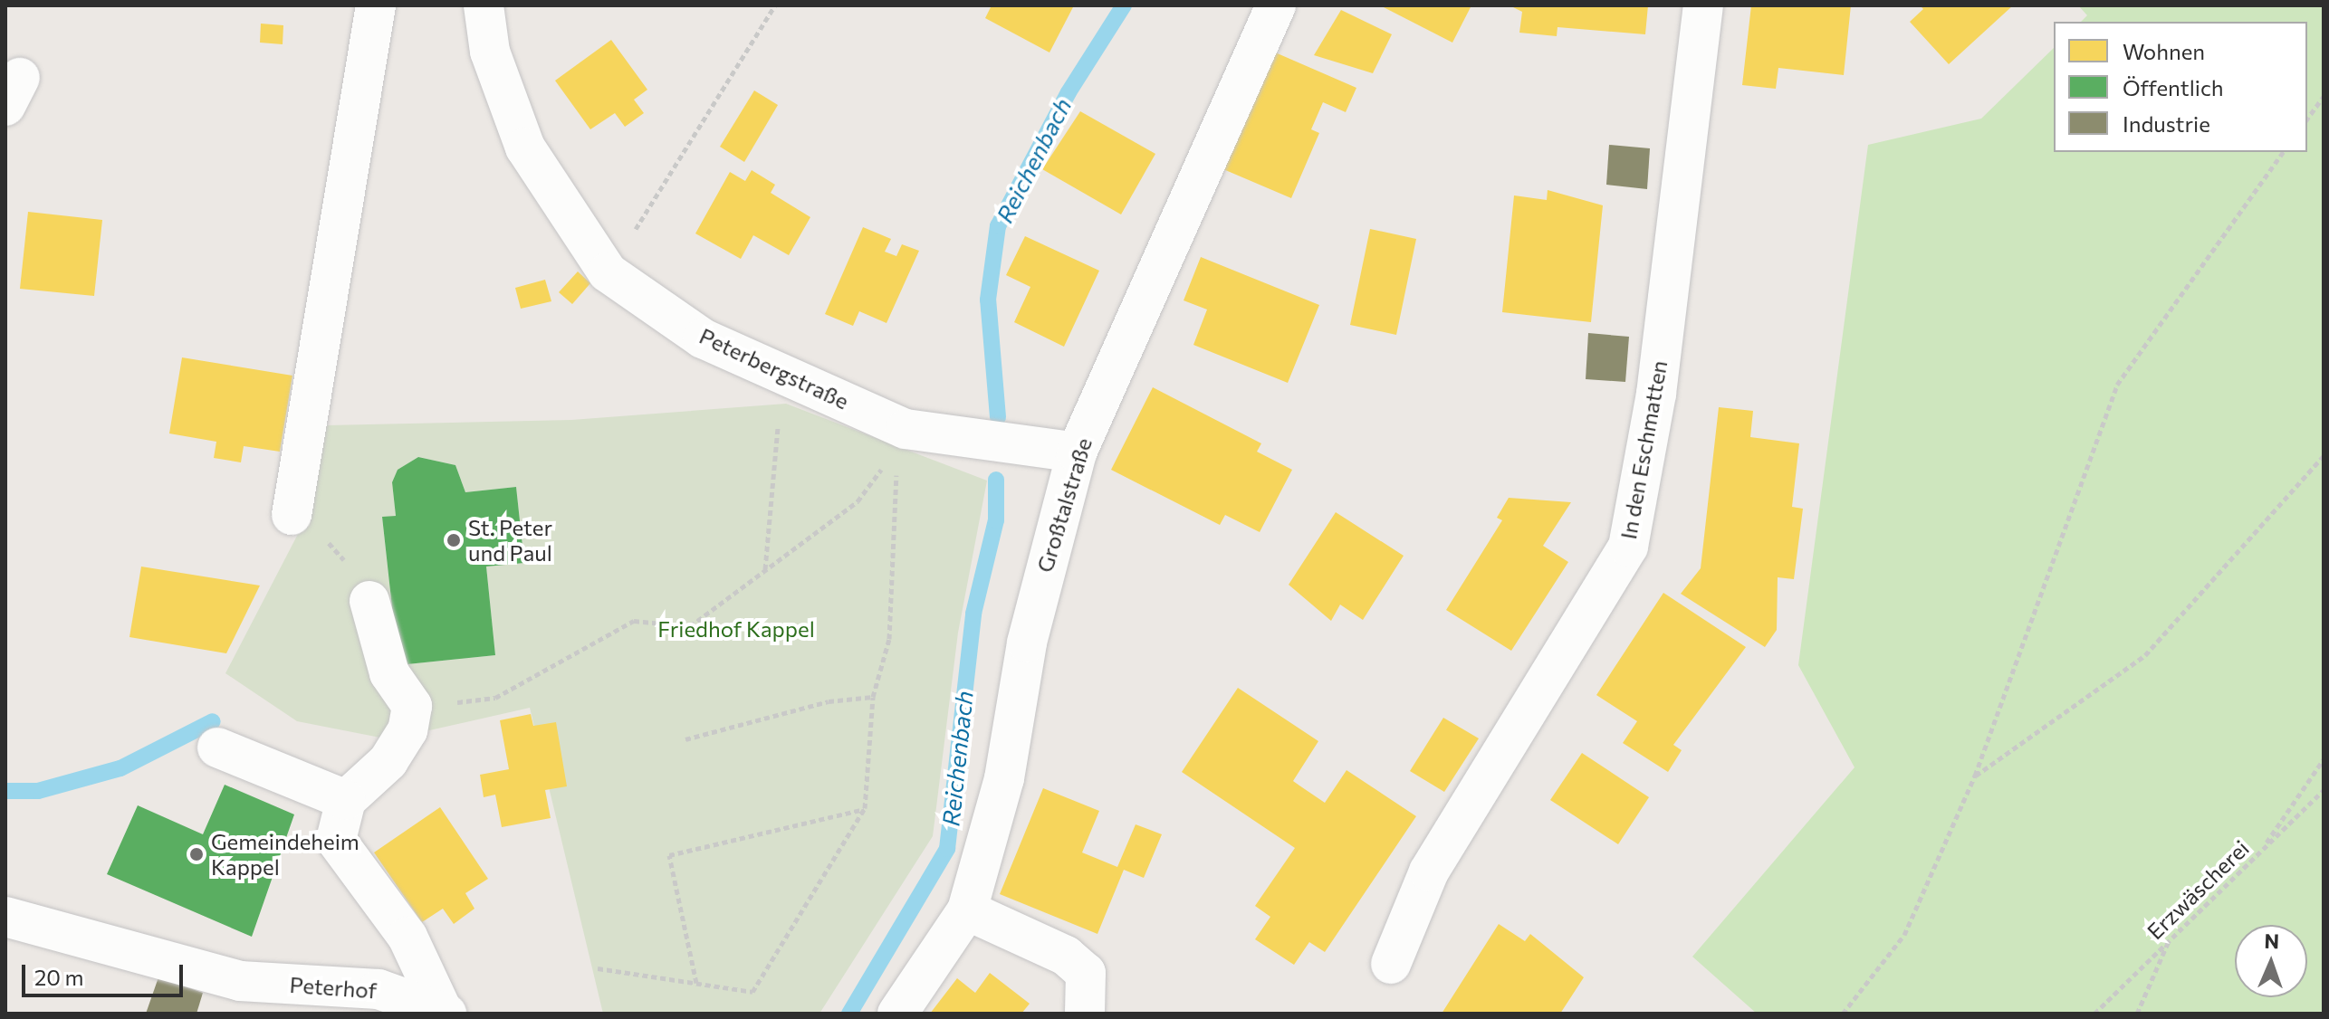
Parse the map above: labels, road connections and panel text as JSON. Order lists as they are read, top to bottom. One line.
{"streets":{"street":["Peterbergstraße","In den Eschmatten","Großtalstraße","Peterhof"],"path":["Erzwäscherei"]},"crossings":[["Peterbergstraße","Großtalstraße"]],"water":["Reichenbach"],"parks":["Friedhof Kappel"],"places":["St. Peter und Paul","Gemeindeheim Kappel"],"legend":["Wohnen","Öffentlich","Industrie"],"scale_bar":"20 m","north":"top"}
